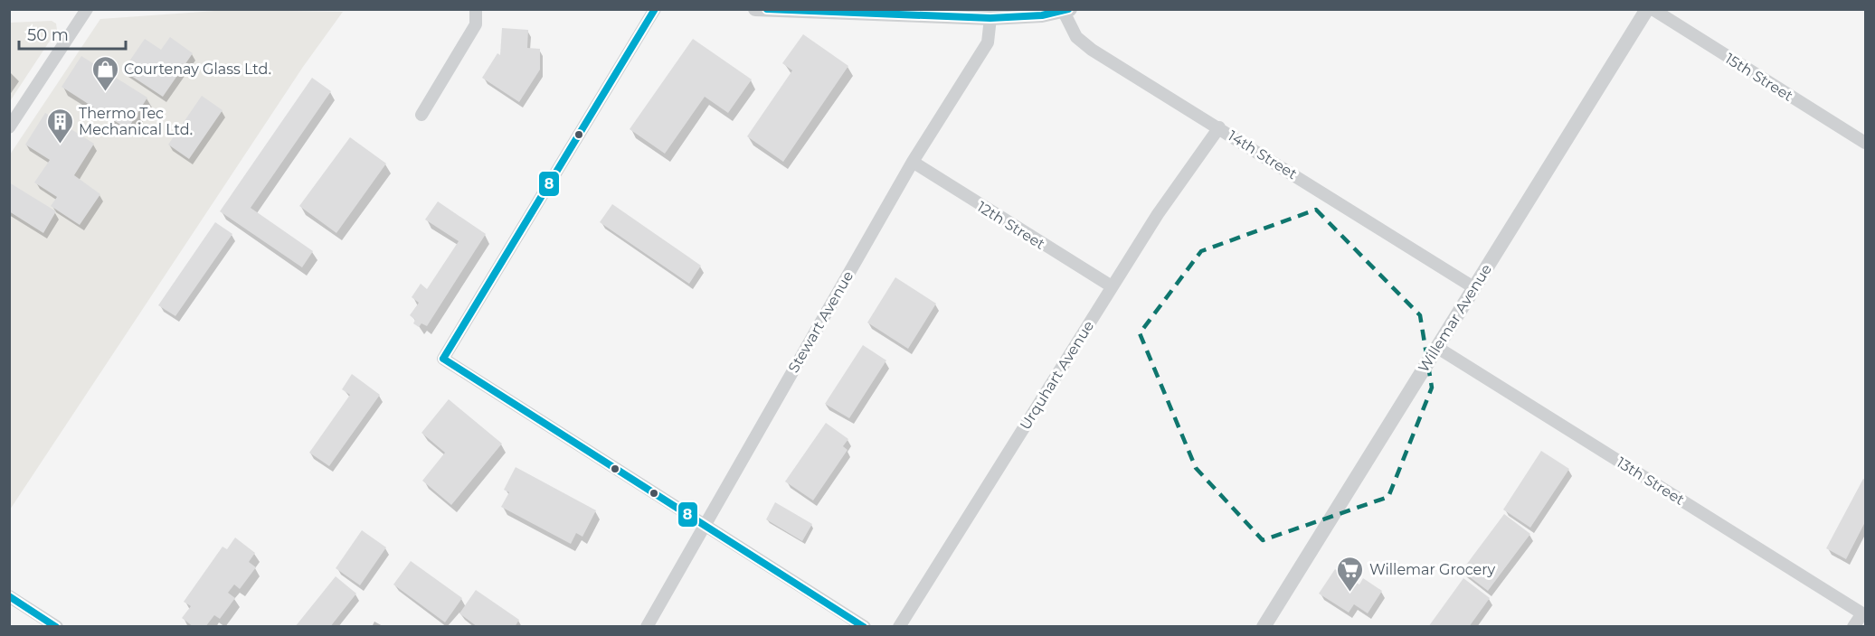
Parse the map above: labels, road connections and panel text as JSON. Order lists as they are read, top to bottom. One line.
{"streets":{"street":["15th Street","14th Street","12th Street","Willemar Avenue","Stewart Avenue","Urquhart Avenue","13th Street"]},"crossings":[["14th Street","Willemar Avenue"],["14th Street","Urquhart Avenue"],["12th Street","Stewart Avenue"],["12th Street","Urquhart Avenue"],["Willemar Avenue","13th Street"]],"places":{"shop":["Courtenay Glass Ltd."],"building":["Thermo Tec Mechanical Ltd."],"supermarket":["Willemar Grocery"]},"lines":["transit line 8"],"scale_bar":"50 m"}
